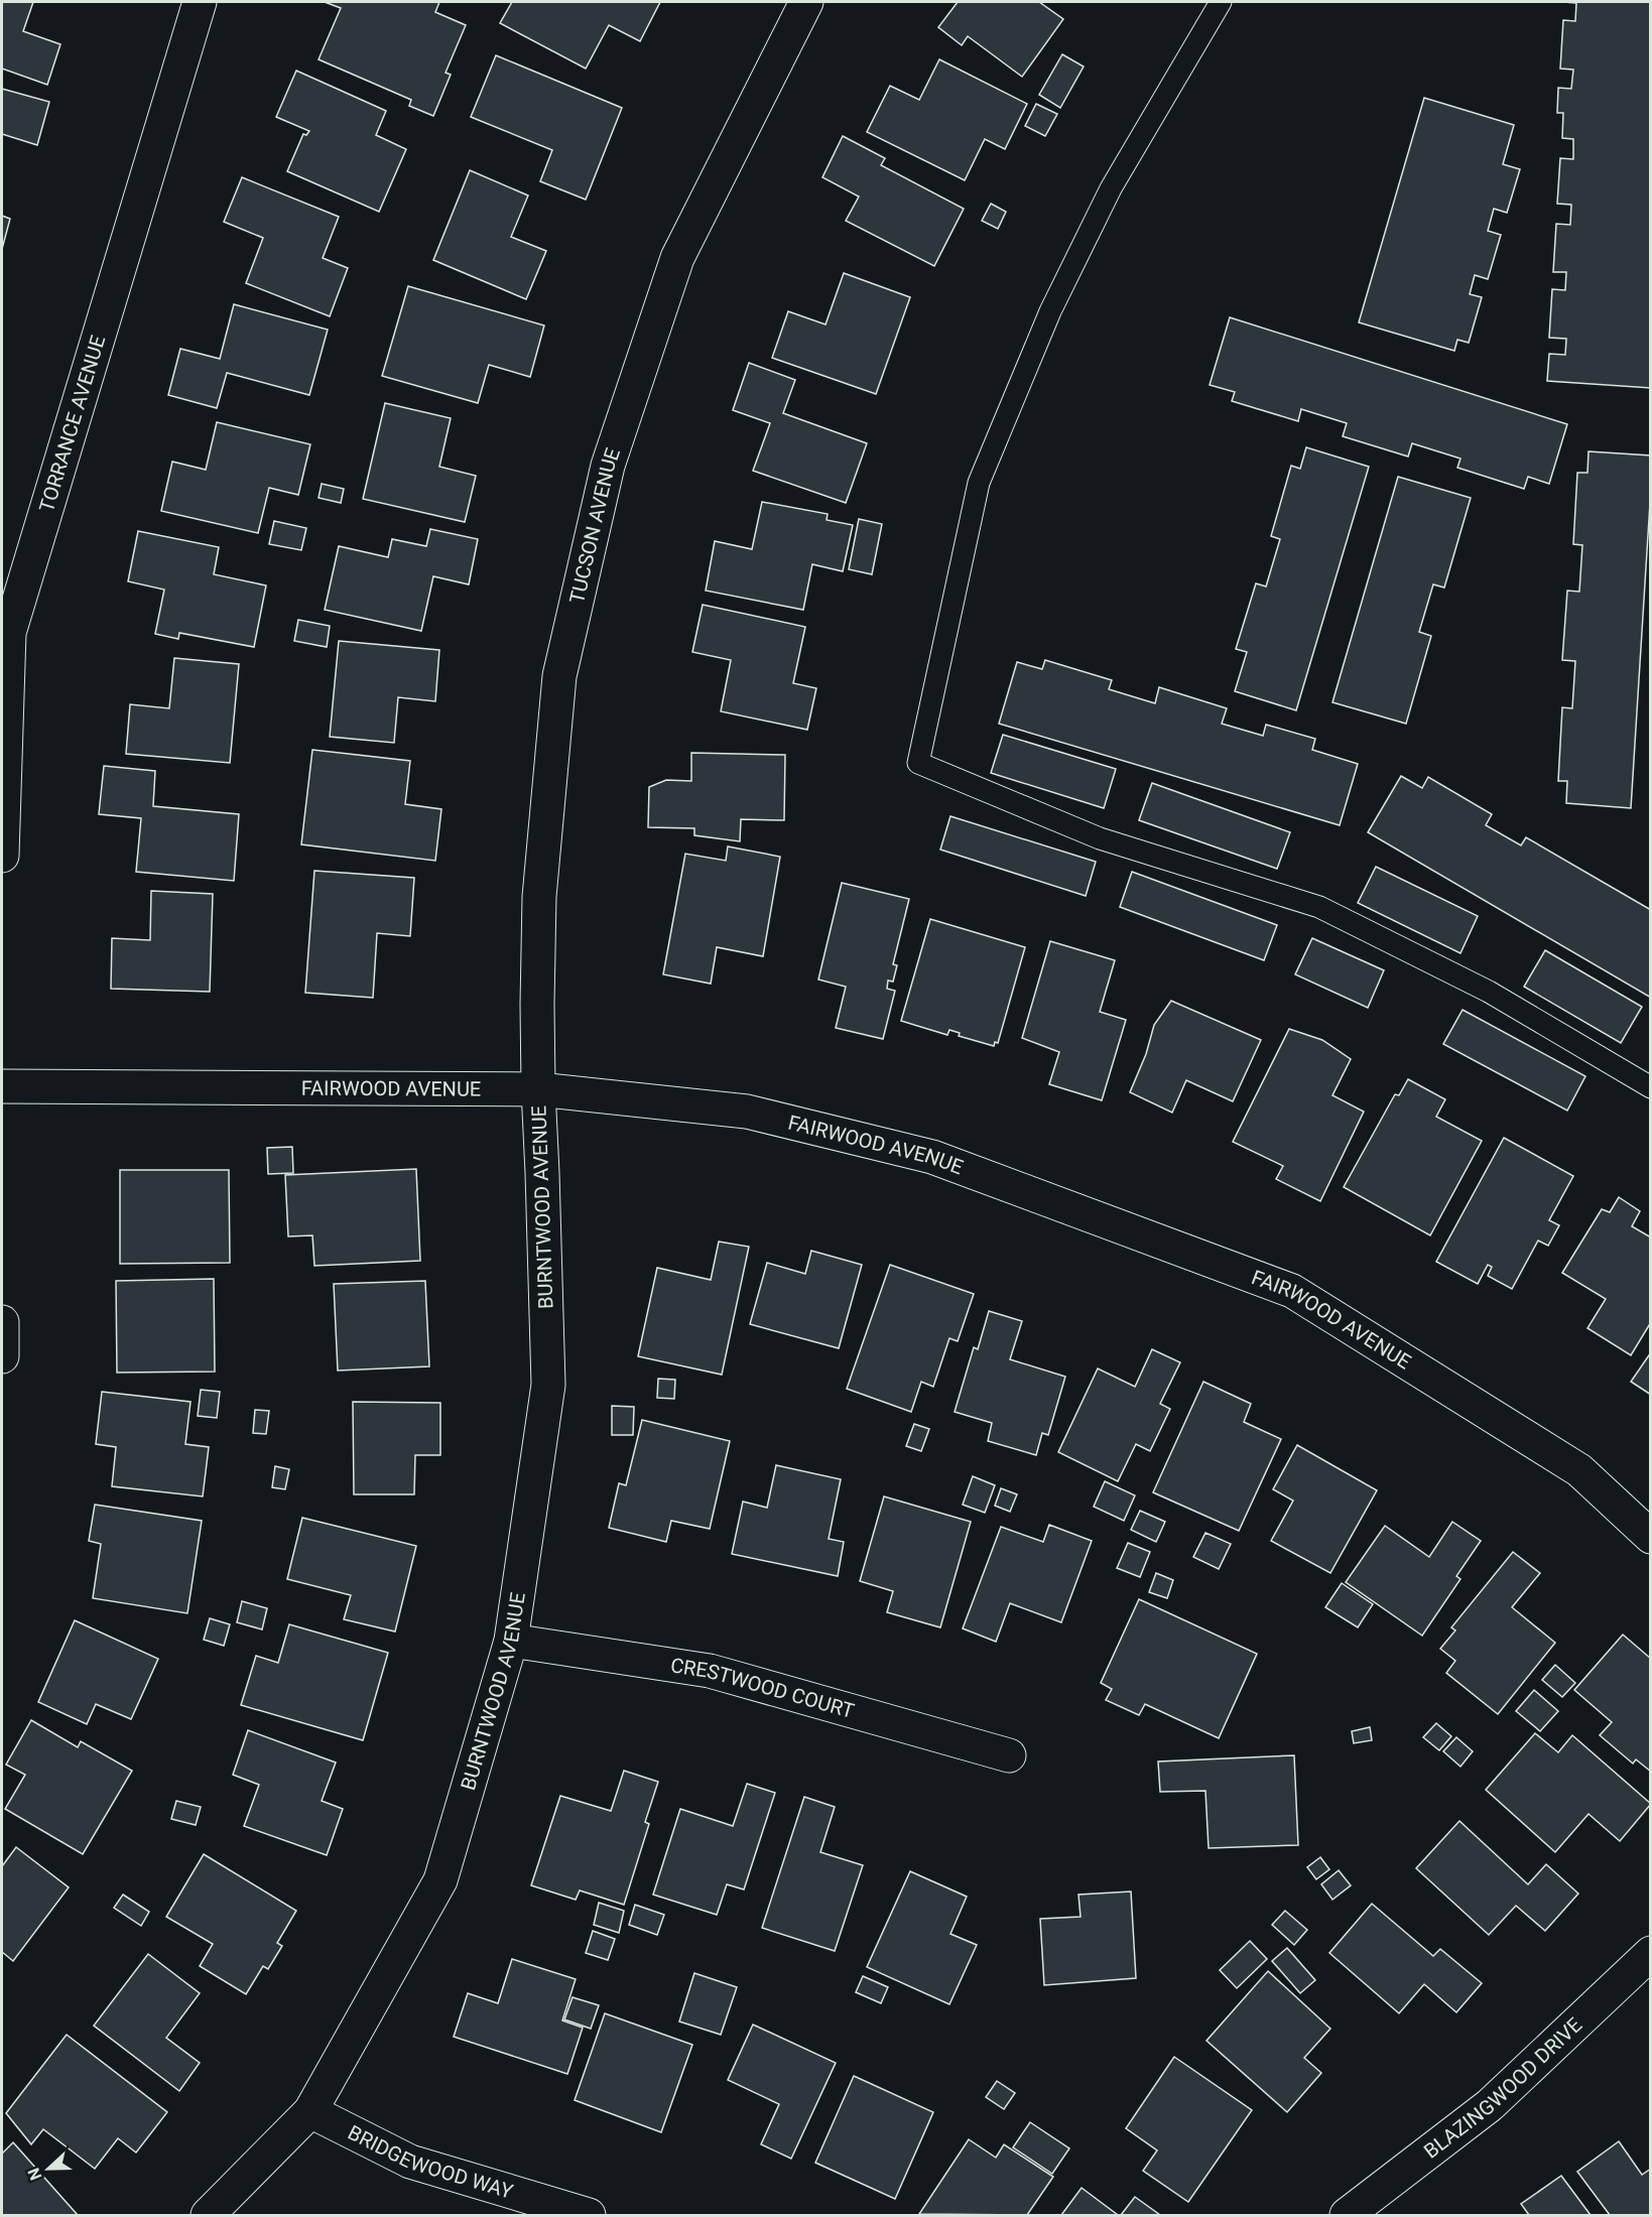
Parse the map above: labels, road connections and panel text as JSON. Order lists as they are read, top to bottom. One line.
{"streets":{"street":["TORRANCE AVENUE","TUCSON AVENUE","FAIRWOOD AVENUE","BURNTWOOD AVENUE","CRESTWOOD COURT","BLAZINGWOOD DRIVE","BRIDGEWOOD WAY"]},"crossings":[["TUCSON AVENUE","FAIRWOOD AVENUE"],["TUCSON AVENUE","BURNTWOOD AVENUE"],["FAIRWOOD AVENUE","BURNTWOOD AVENUE"],["BURNTWOOD AVENUE","CRESTWOOD COURT"],["BURNTWOOD AVENUE","BRIDGEWOOD WAY"]],"north":"left"}
